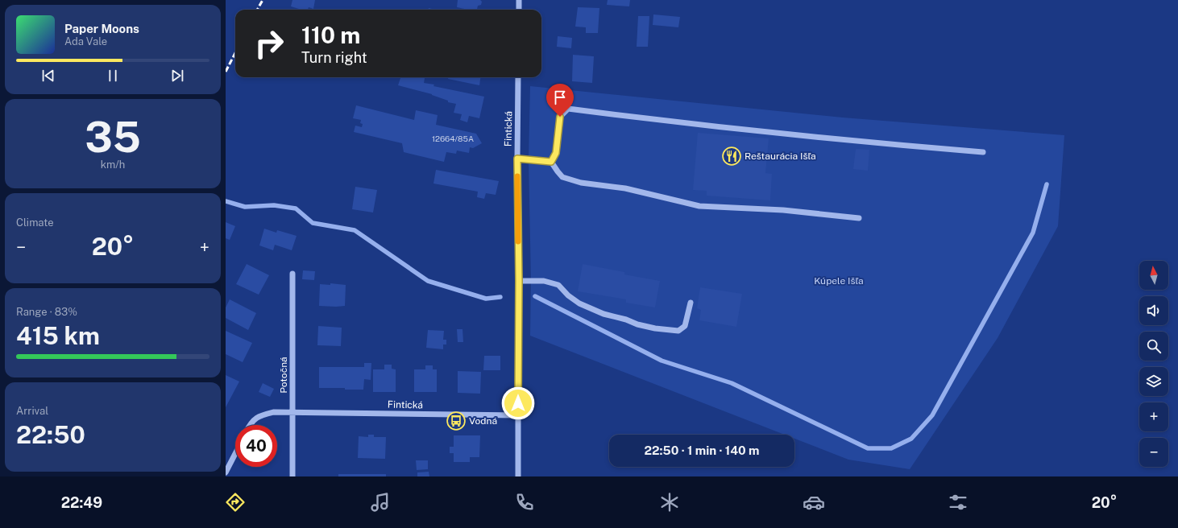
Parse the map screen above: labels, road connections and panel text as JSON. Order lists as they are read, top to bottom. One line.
{"streets":{"street":["Fintická","Potočná"]},"crossings":[["Fintická","Potočná"]],"parks":["Kúpele Išľa"],"places":{"restaurant":["Reštaurácia Išľa"],"bus stop":["Vodná"]},"house_numbers":["12664/85A"],"north":"top","page":{"turn":["110 m","Turn right"],"song":["Paper Moons","Ada Vale"],"tile":[["35","km/h"],"Climate",["Range · 83%","415 km"],["Arrival","22:50"]],"heat":["−","20°","+"],"map_buttons":["+","−"],"limit":"40","trip":"22:50 · 1 min · 140 m","tabs":["22:49","20°"]}}
